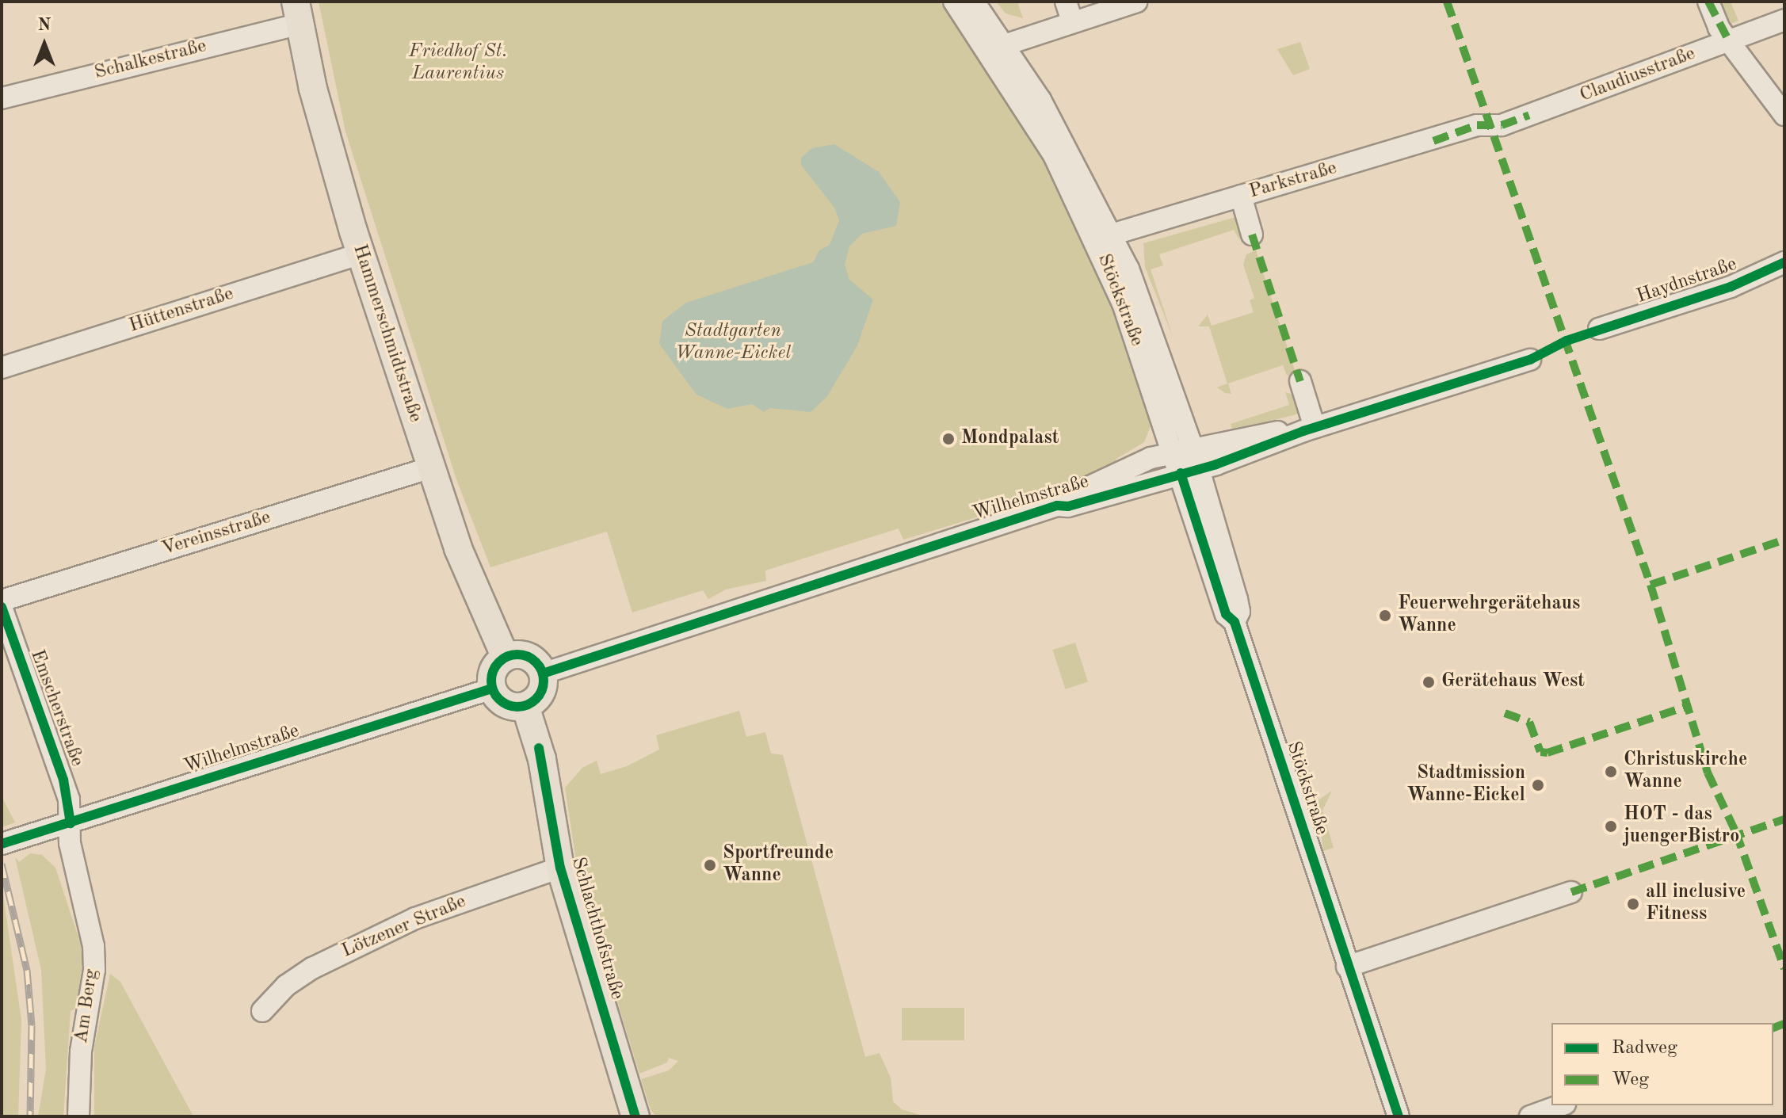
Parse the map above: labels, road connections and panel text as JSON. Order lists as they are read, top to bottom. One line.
{"streets":{"main road":["Hammerschmidtstraße","Schlachthofstraße"],"street":["Schalkestraße","Claudiusstraße","Parkstraße","Haydnstraße","Stöckstraße","Hüttenstraße","Wilhelmstraße","Vereinsstraße","Emscherstraße","Lötzener Straße","Am Berg"]},"crossings":[["Schalkestraße","Hammerschmidtstraße"],["Claudiusstraße","Parkstraße"],["Parkstraße","Stöckstraße"],["Stöckstraße","Wilhelmstraße"],["Hüttenstraße","Hammerschmidtstraße"],["Hammerschmidtstraße","Wilhelmstraße"],["Hammerschmidtstraße","Vereinsstraße"],["Hammerschmidtstraße","Schlachthofstraße"],["Wilhelmstraße","Emscherstraße"],["Wilhelmstraße","Schlachthofstraße"],["Wilhelmstraße","Am Berg"],["Emscherstraße","Am Berg"],["Lötzener Straße","Schlachthofstraße"]],"parks":["Friedhof St. Laurentius","Stadtgarten Wanne-Eickel"],"places":["Mondpalast","Feuerwehrgerätehaus Wanne","Gerätehaus West","Christuskirche Wanne","Stadtmission Wanne-Eickel","HOT - das juengerBistro","Sportfreunde Wanne","all inclusive Fitness"],"legend":["Radweg","Weg"],"north":"top"}
